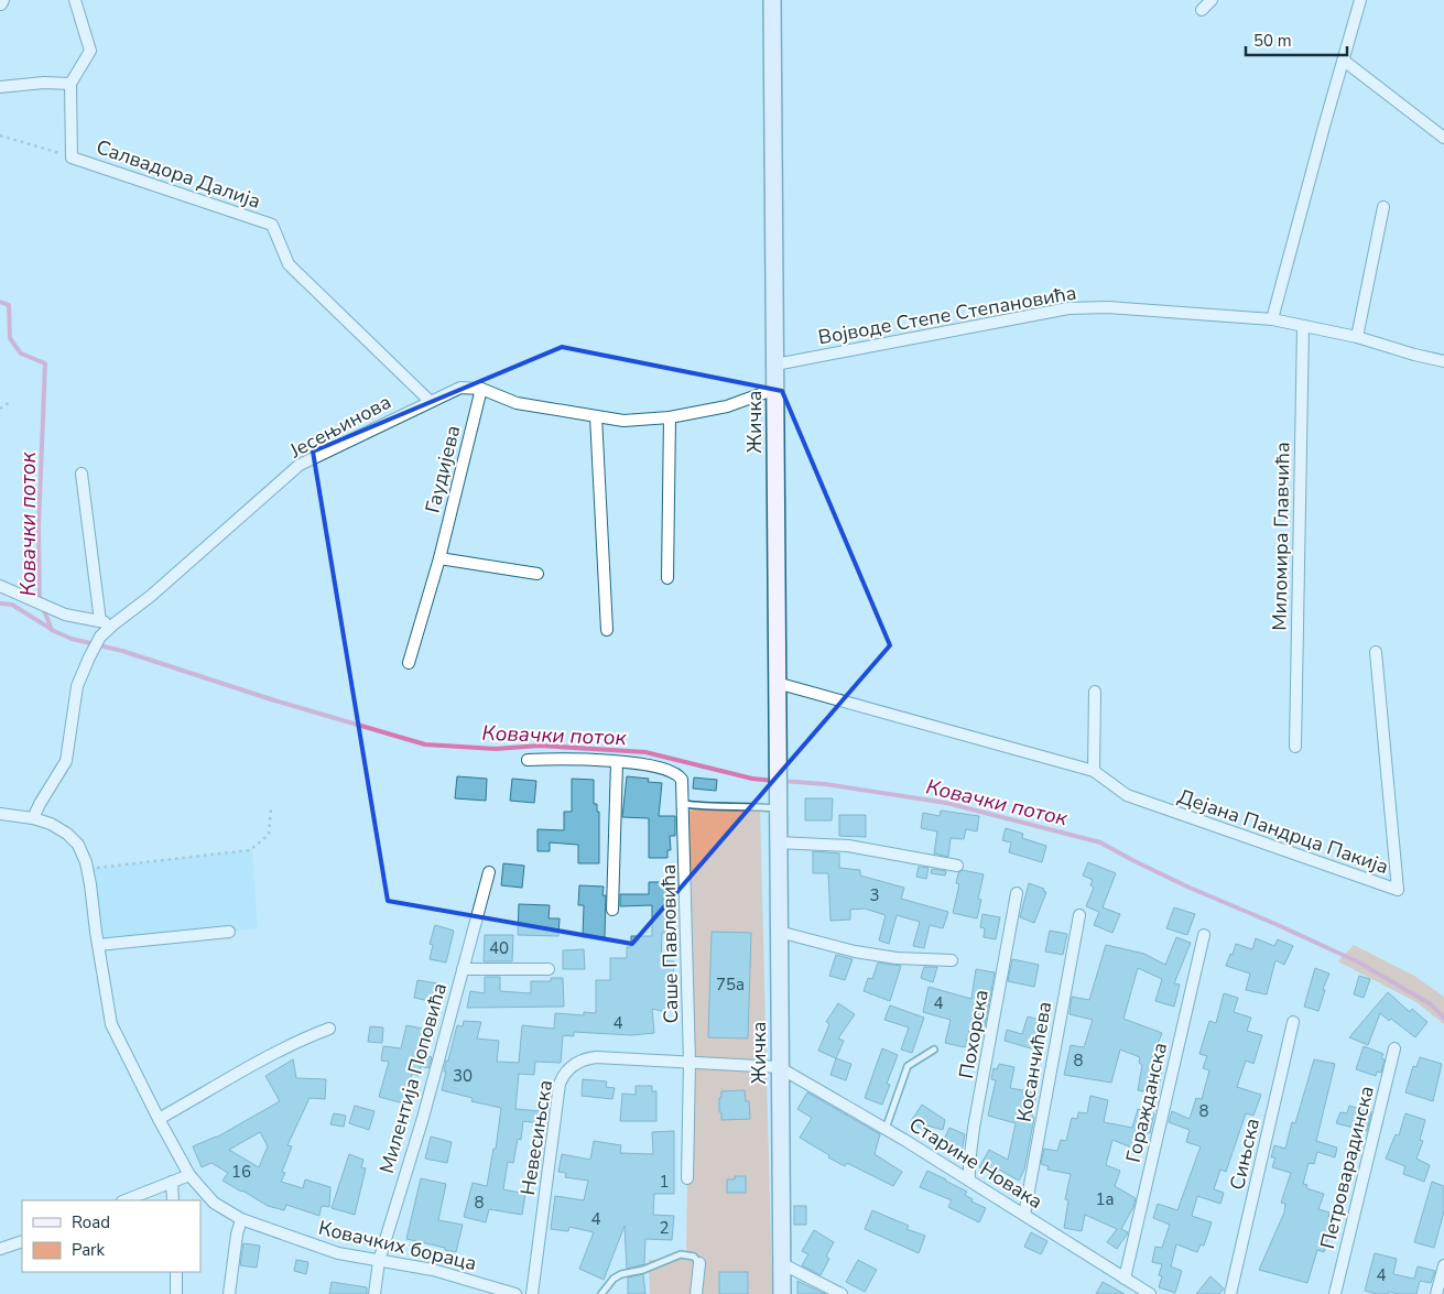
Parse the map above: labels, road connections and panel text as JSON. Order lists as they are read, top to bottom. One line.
{"streets":{"main road":["Жичка"],"street":["Салвадора Далија","Војводе Степе Степановића","Јесењинова","Гаудијева","Миломира Главчића","Дејана Пандрца Пакија","Саше Павловића","Похорска","Косанчићева","Милентија Поповића","Горажданска","Невесињска","Сињска","Старине Новака","Петроварадинска","Ковачких бораца"]},"crossings":[["Салвадора Далија","Јесењинова"],["Војводе Степе Степановића","Жичка"],["Војводе Степе Степановића","Миломира Главчића"],["Жичка","Јесењинова"],["Жичка","Дејана Пандрца Пакија"],["Жичка","Невесињска"],["Жичка","Старине Новака"],["Јесењинова","Гаудијева"],["Јесењинова","Ковачких бораца"],["Саше Павловића","Невесињска"],["Похорска","Старине Новака"],["Косанчићева","Старине Новака"],["Милентија Поповића","Ковачких бораца"],["Горажданска","Старине Новака"],["Невесињска","Старине Новака"]],"water":["Ковачки поток"],"house_numbers":["3","40","75a","4","4","8","30","8","16","1","1a","8","4","2","4"],"legend":["Road","Park"],"scale_bar":"50 m"}
